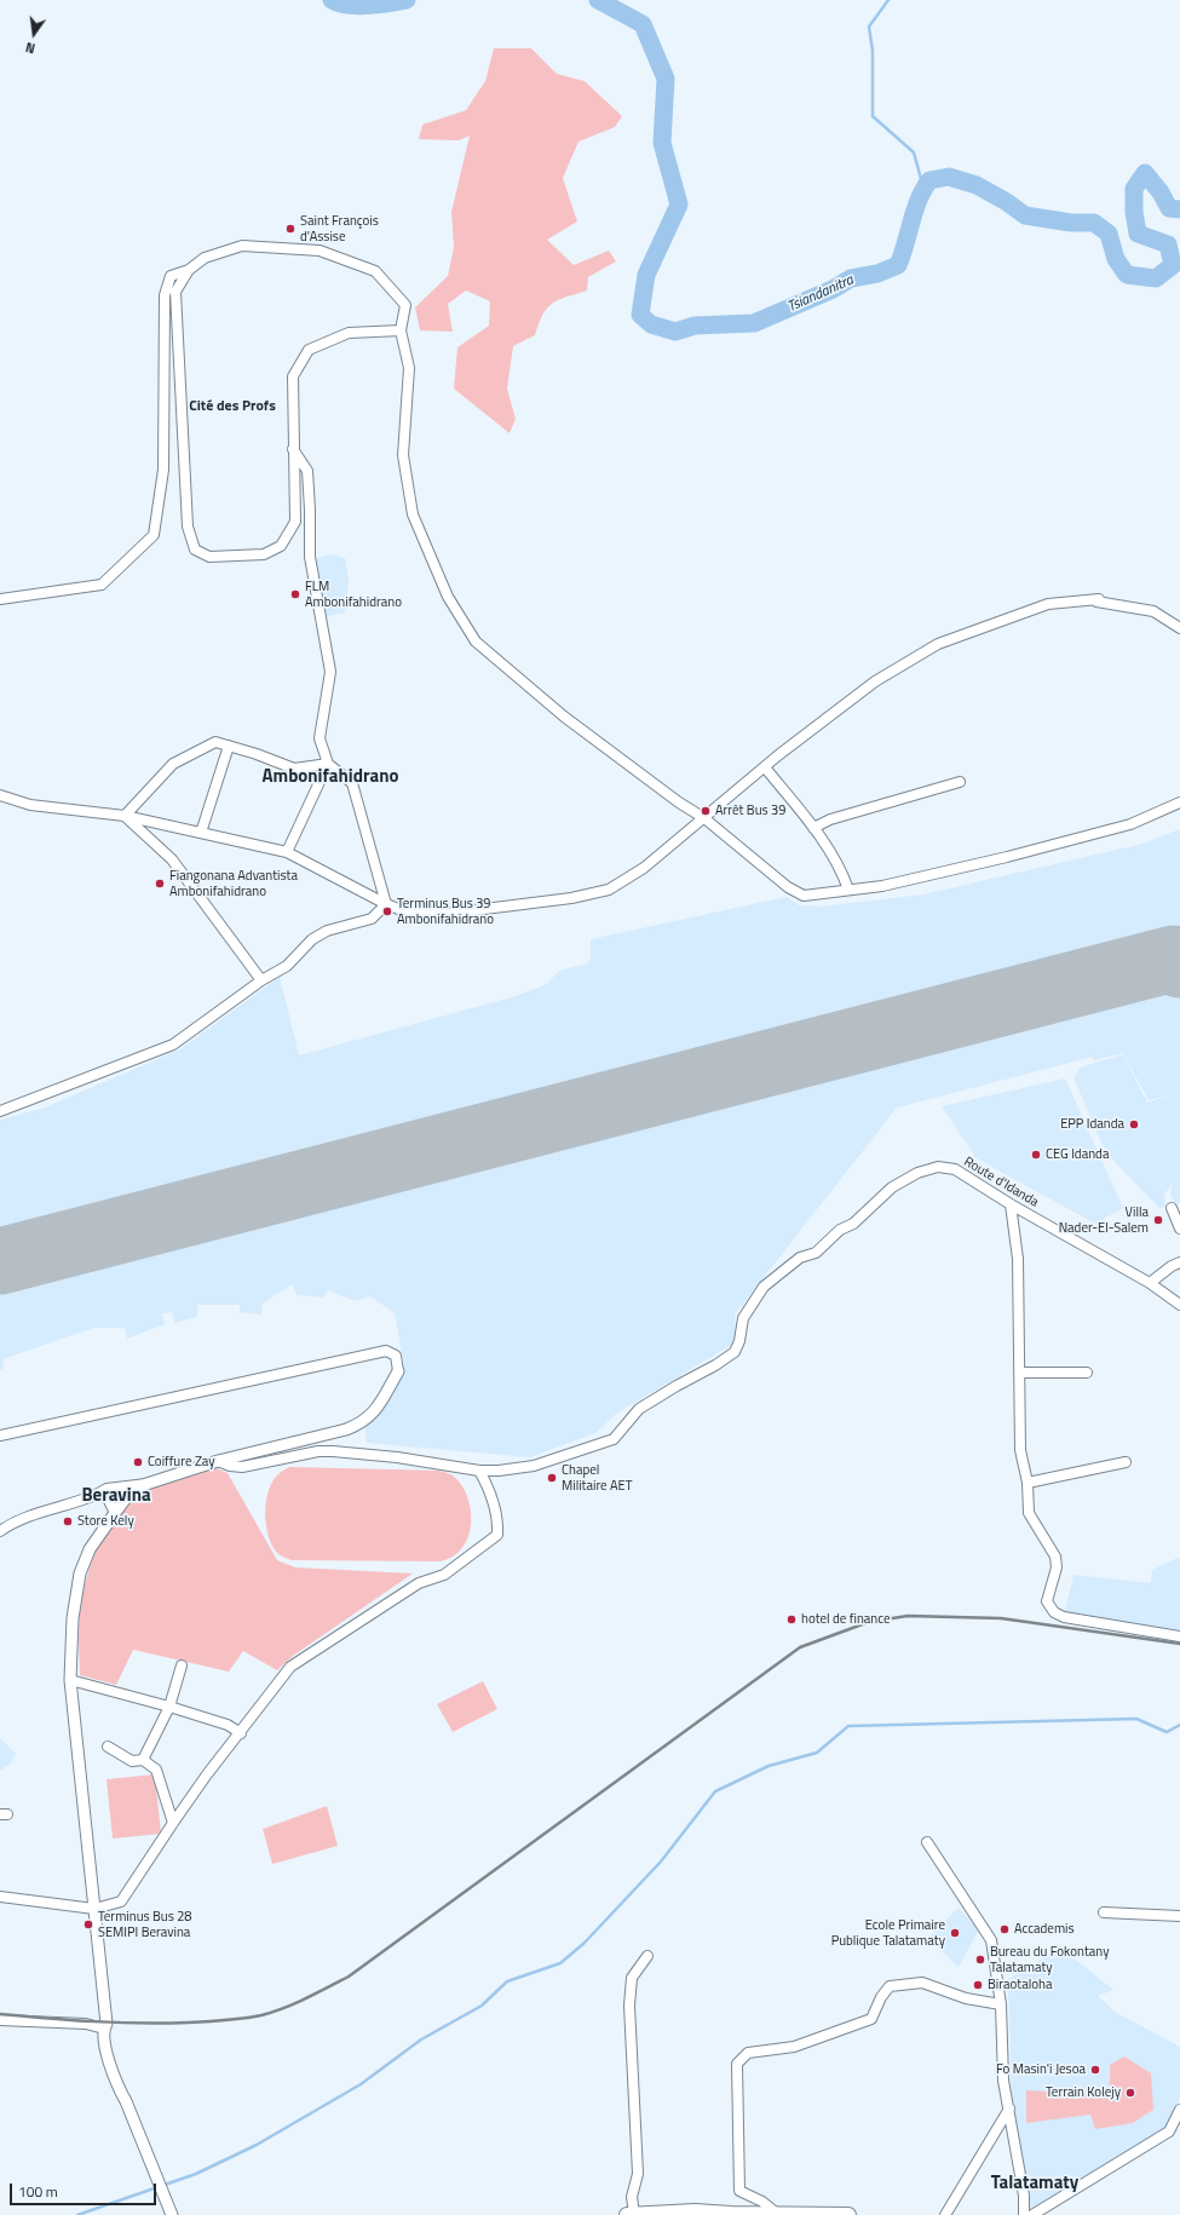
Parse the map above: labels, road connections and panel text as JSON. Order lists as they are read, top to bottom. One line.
{"streets":{"street":["Route d'Idanda"]},"districts":["Cité des Profs","Ambonifahidrano","Beravina","Talatamaty"],"water":["Tsiandanitra"],"places":["Saint François d'Assise","FLM Ambonifahidrano","Arrêt Bus 39","Fiangonana Advantista Ambonifahidrano","Terminus Bus 39 Ambonifahidrano","EPP Idanda","CEG Idanda","Villa Nader-El-Salem","Coiffure Zay","Chapel Militaire AET","Store Kely","hotel de finance","Terminus Bus 28 SEMIPI Beravina","Accademis","Ecole Primaire Publique Talatamaty","Bureau du Fokontany Talatamaty","Biraotaloha","Fo Masin'i Jesoa","Terrain Kolejy"],"scale_bar":"100 m","north":"bottom"}
